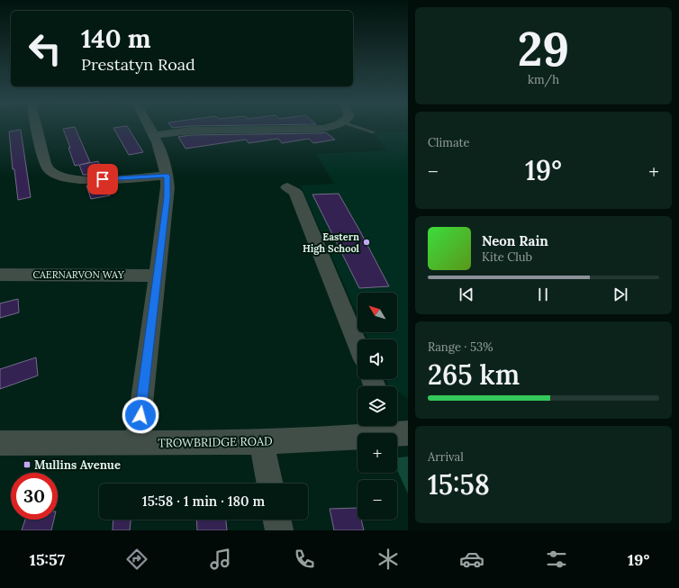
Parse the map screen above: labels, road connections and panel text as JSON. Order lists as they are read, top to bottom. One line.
{"streets":{"street":["CAERNARVON WAY","TROWBRIDGE ROAD"]},"places":{"other":["Eastern High School"],"transit":["Mullins Avenue"]},"north":"top left","page":{"tile":[["29","km/h"],"Climate",["Range · 53%","265 km"],["Arrival","15:58"]],"turn":["140 m","Prestatyn Road"],"heat":["−","19°","+"],"song":["Neon Rain","Kite Club"],"map_buttons":["+","−"],"limit":"30","trip":"15:58 · 1 min · 180 m","tabs":["15:57","19°"]}}
